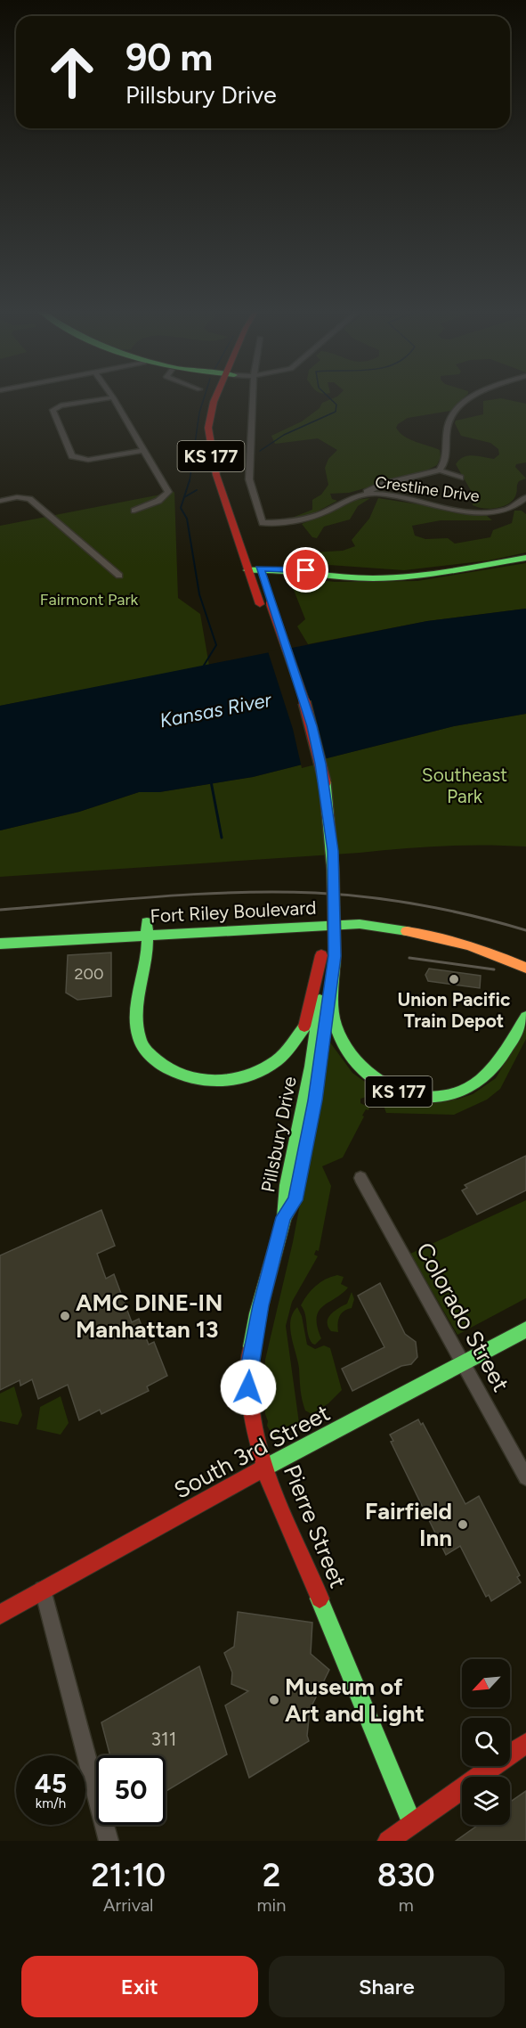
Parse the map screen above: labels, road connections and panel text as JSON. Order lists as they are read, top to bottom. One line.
{"streets":{"main road":["KS 177","Fort Riley Boulevard","Pillsbury Drive","South 3rd Street","Pierre Street"],"street":["Crestline Drive","Colorado Street"]},"crossings":[["KS 177","Fort Riley Boulevard"],["KS 177","Pillsbury Drive"],["Pillsbury Drive","Pierre Street"],["Colorado Street","South 3rd Street"],["South 3rd Street","Pierre Street"]],"water":["Kansas River"],"parks":["Fairmont Park","Southeast Park"],"places":["Union Pacific Train Depot","AMC DINE-IN Manhattan 13","Fairfield Inn","Museum of Art and Light"],"house_numbers":["200","311"],"north":"bottom left","page":{"turn":["90 m","Pillsbury Drive"],"speed":"45 km/h","limit":"50","eta":["21:10","Arrival","2","min","830","m"],"buttons":["Exit","Share"]}}
